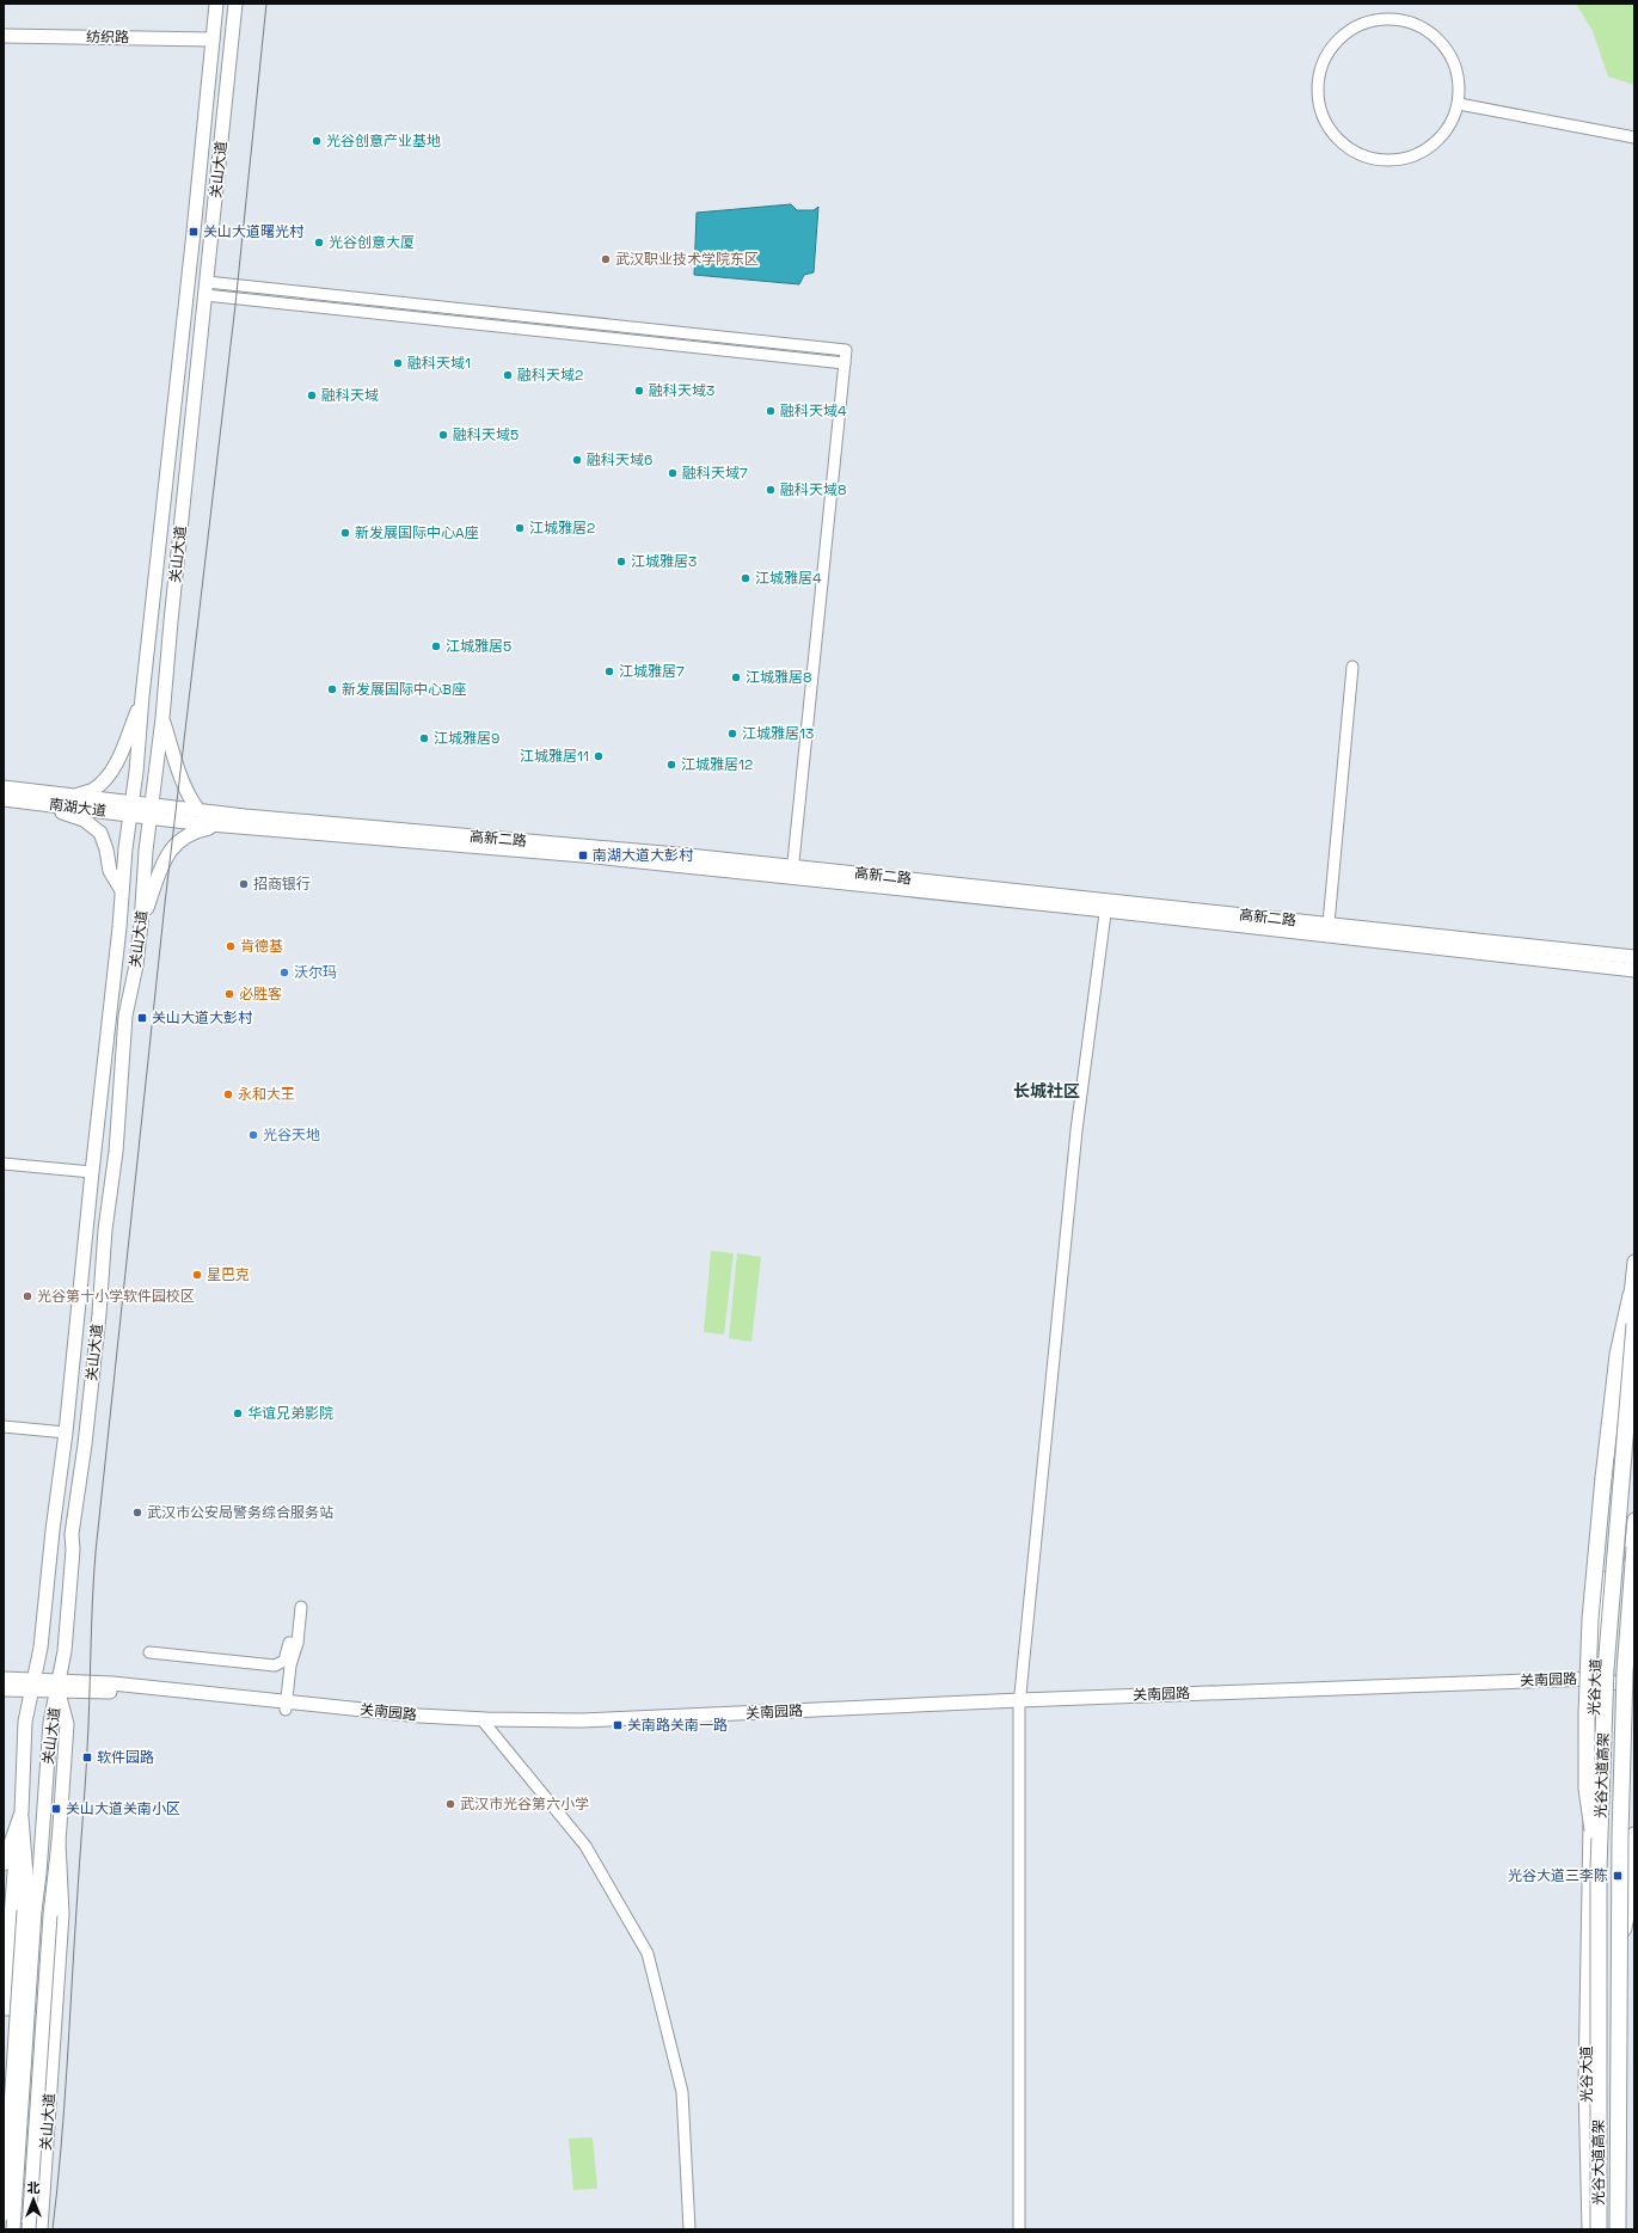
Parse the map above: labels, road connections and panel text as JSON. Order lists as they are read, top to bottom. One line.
{"streets":{"highway":["光谷大道高架"],"main road":["纺织路","关山大道","南湖大道","高新二路","关南园路","光谷大道"]},"crossings":[["纺织路","关山大道"],["关山大道","南湖大道"],["关山大道","高新二路"],["关山大道","关南园路"],["南湖大道","高新二路"],["关南园路","光谷大道"],["光谷大道","光谷大道高架"]],"districts":["长城社区"],"places":{"other":["光谷创意产业基地","光谷创意大厦","武汉职业技术学院东区","融科天域1","融科天域2","融科天域3","融科天域","融科天域4","融科天域5","融科天域6","融科天域7","融科天域8","江城雅居2","新发展国际中心A座","江城雅居3","江城雅居4","江城雅居5","江城雅居7","江城雅居8","新发展国际中心B座","江城雅居13","江城雅居9","江城雅居11","江城雅居12","招商银行","肯德基","沃尔玛","必胜客","永和大王","光谷天地","星巴克","光谷第十小学软件园校区","华谊兄弟影院","武汉市公安局警务综合服务站","武汉市光谷第六小学"],"transit":["关山大道曙光村","南湖大道大彭村","关山大道大彭村","关南路关南一路","软件园路","关山大道关南小区","光谷大道三李陈"]},"north":"top"}
